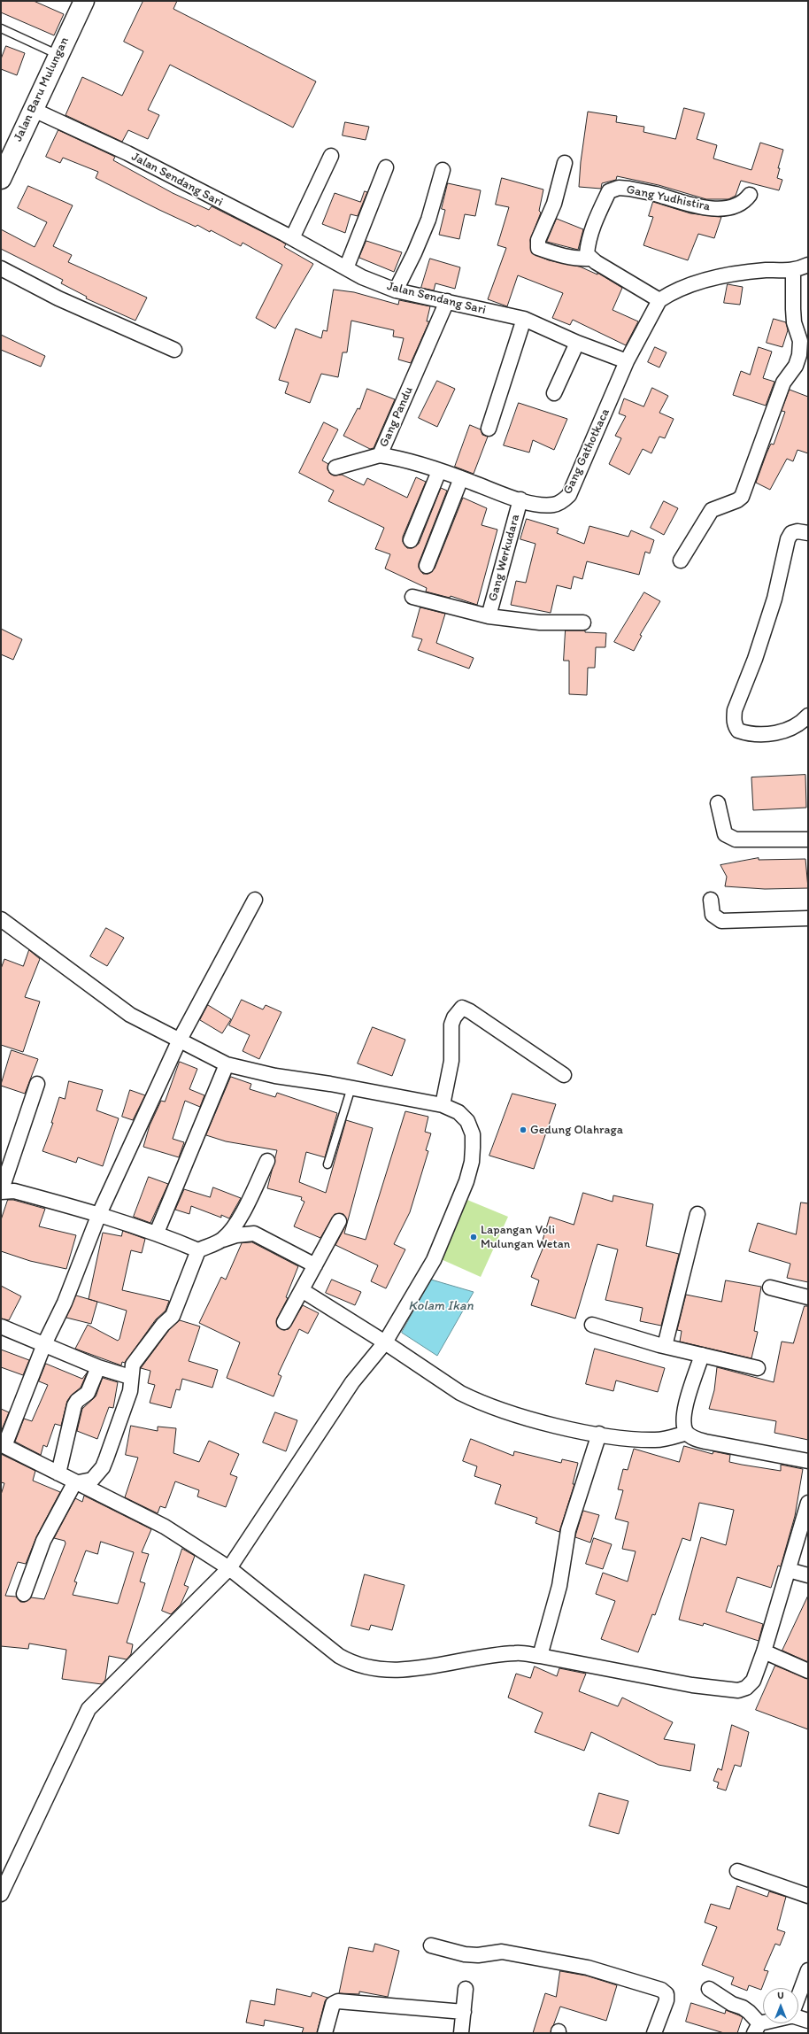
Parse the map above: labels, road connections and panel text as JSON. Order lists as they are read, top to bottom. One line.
{"streets":{"main road":["Jalan Baru Mulungan"],"street":["Jalan Sendang Sari","Gang Yudhistira","Gang Pandu","Gang Gathotkaca","Gang Werkudara"]},"crossings":[["Jalan Baru Mulungan","Jalan Sendang Sari"],["Jalan Sendang Sari","Gang Pandu"],["Jalan Sendang Sari","Gang Gathotkaca"],["Gang Pandu","Gang Gathotkaca"],["Gang Pandu","Gang Werkudara"],["Gang Gathotkaca","Gang Werkudara"]],"water":["Kolam Ikan"],"places":["Gedung Olahraga","Lapangan Voli Mulungan Wetan"],"north":"top"}
